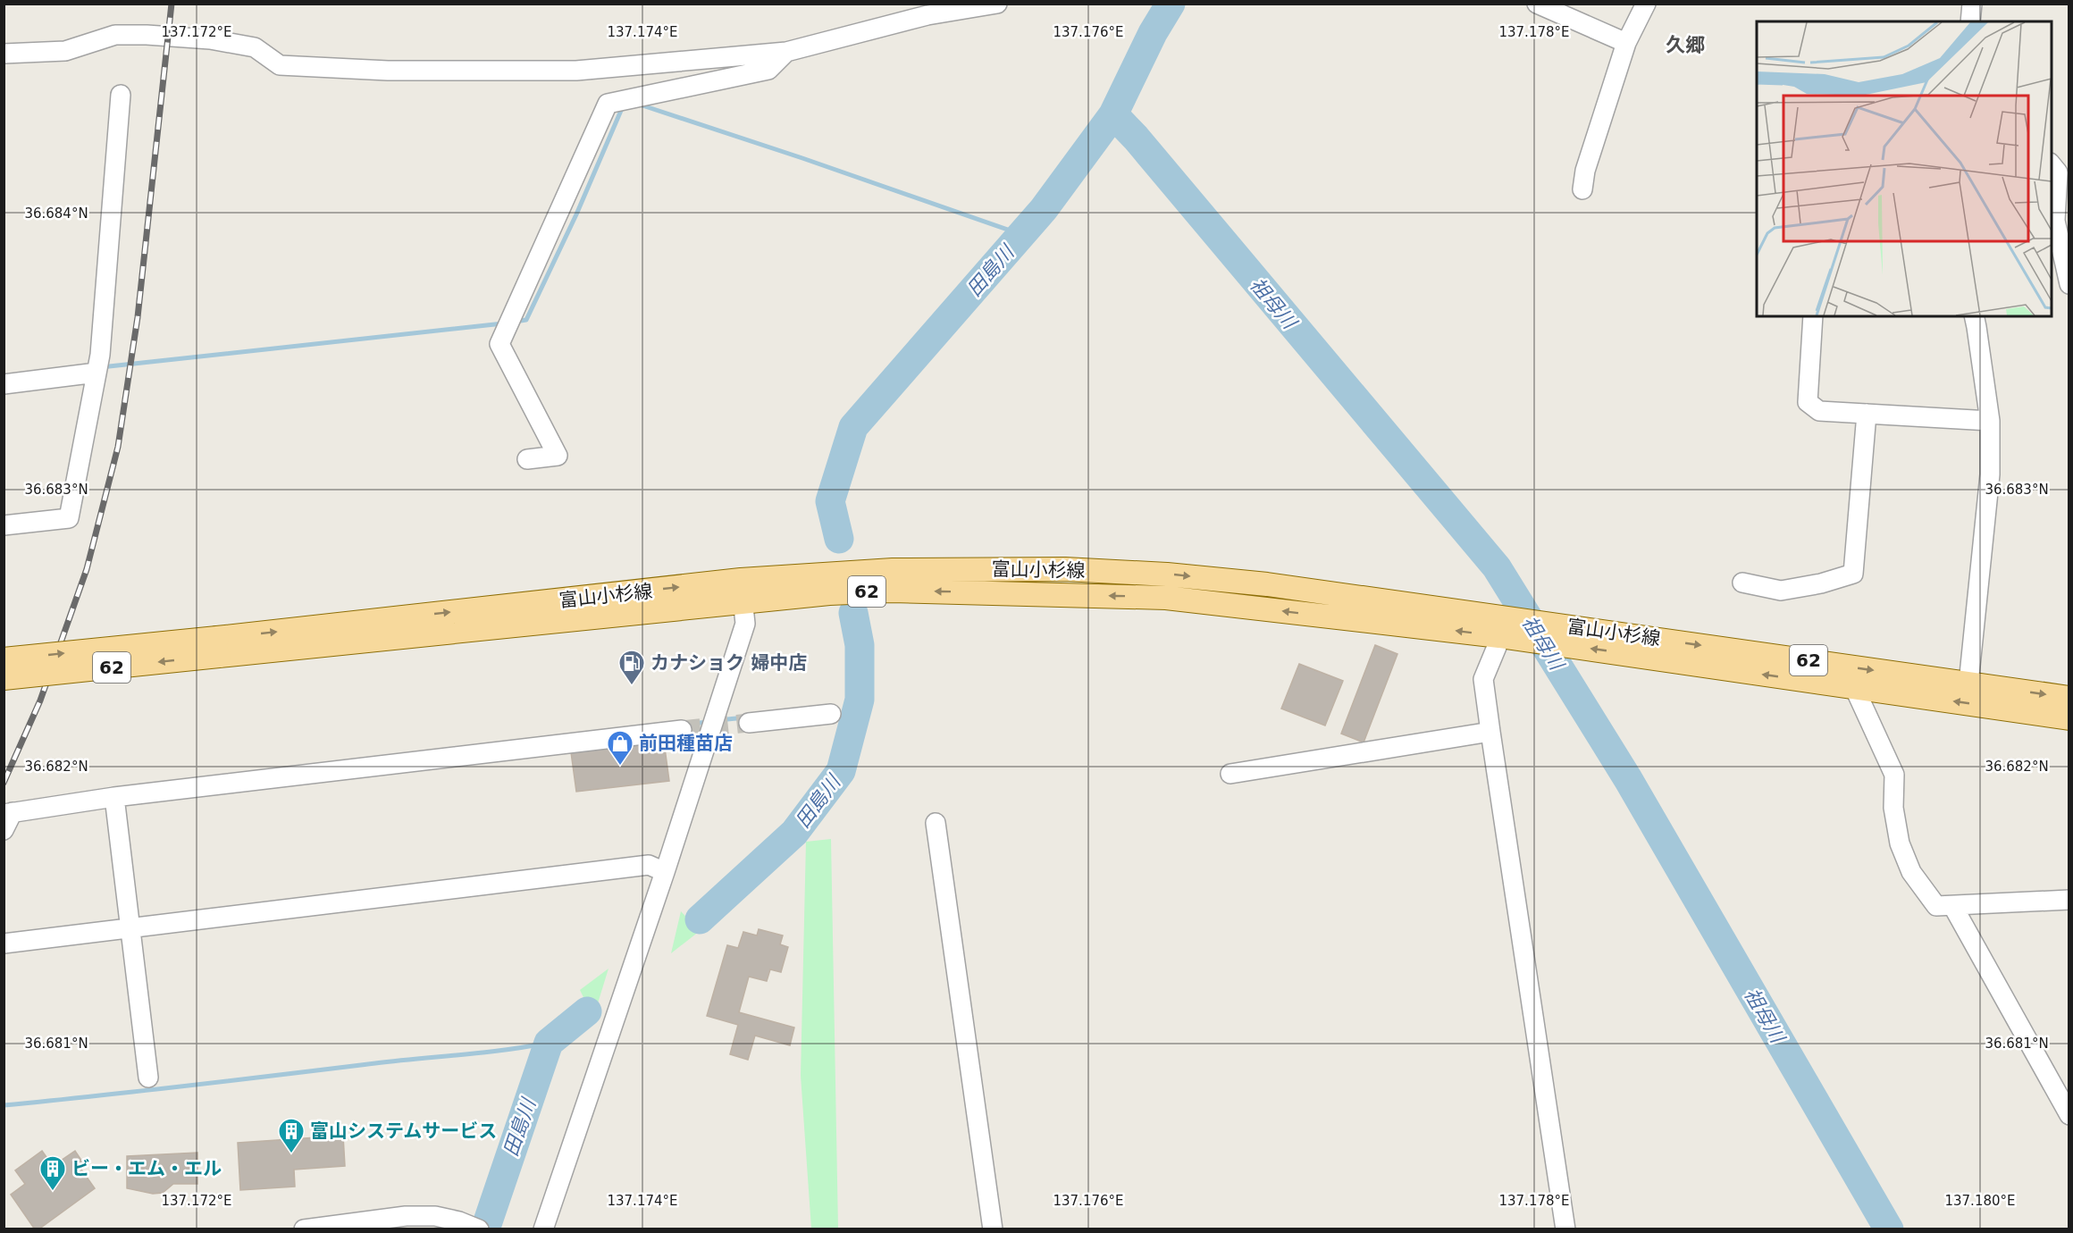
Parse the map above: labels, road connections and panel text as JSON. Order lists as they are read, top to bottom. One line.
{"streets":{"main road":["富山小杉線","62"]},"districts":["久郷"],"water":["田島川","祖母川"],"places":{"fuel station":["カナショク 婦中店"],"shop":["前田種苗店"],"building":["富山システムサービス","ビー・エム・エル"]},"coordinates":["137.172°E","137.174°E","137.176°E","137.178°E","36.684°N","36.683°N","36.682°N","36.681°N","137.180°E"]}
